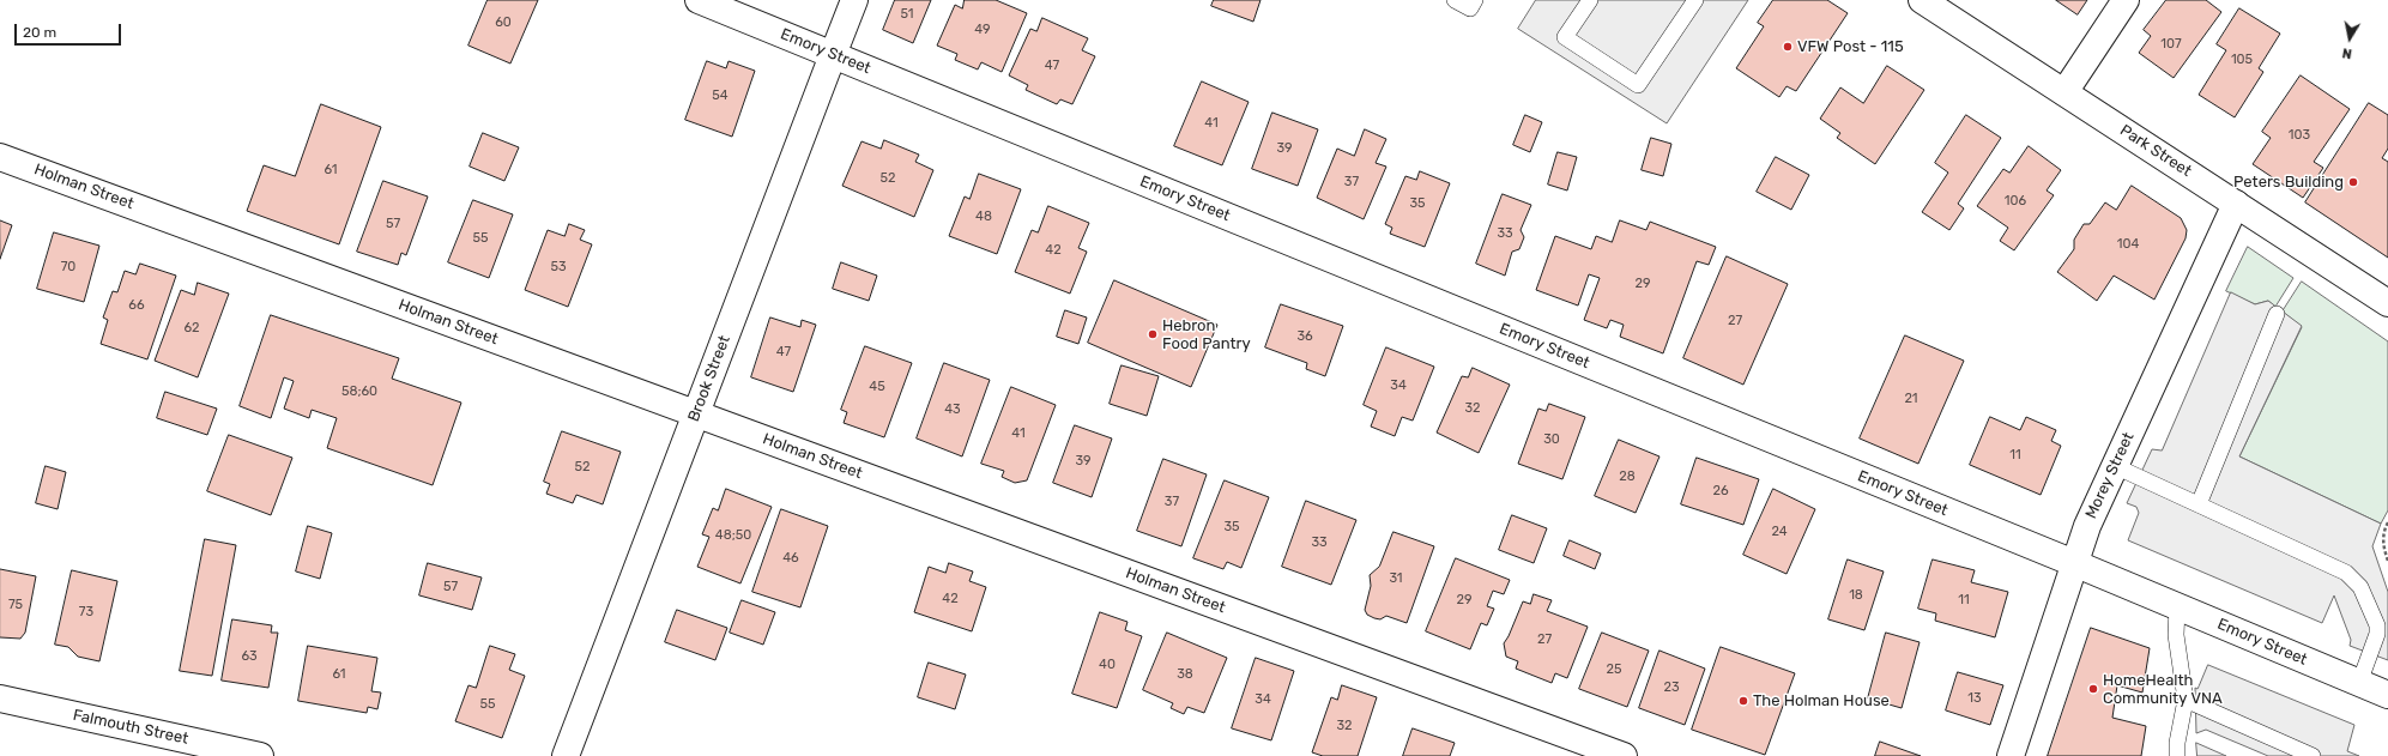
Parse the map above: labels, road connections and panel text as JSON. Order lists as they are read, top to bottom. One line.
{"streets":{"street":["Emory Street","Park Street","Holman Street","Brook Street","Morey Street","Falmouth Street"]},"crossings":[["Emory Street","Brook Street"],["Emory Street","Morey Street"],["Park Street","Morey Street"],["Holman Street","Brook Street"]],"places":["VFW Post - 115","Peters Building","Hebron Food Pantry","HomeHealth Community VNA","The Holman House"],"house_numbers":["51","60","49","107","105","47","54","41","103","39","61","52","37","106","35","48","57","33","55","104","42","70","53","29","66","27","62","36","47","34","45","58;60","21","32","43","41","30","11","39","52","28","26","37","35","24","48;50","33","46","31","57","18","42","29","11","75","73","27","63","40","25","61","38","23","13","34","55","32"],"scale_bar":"20 m","north":"bottom"}
